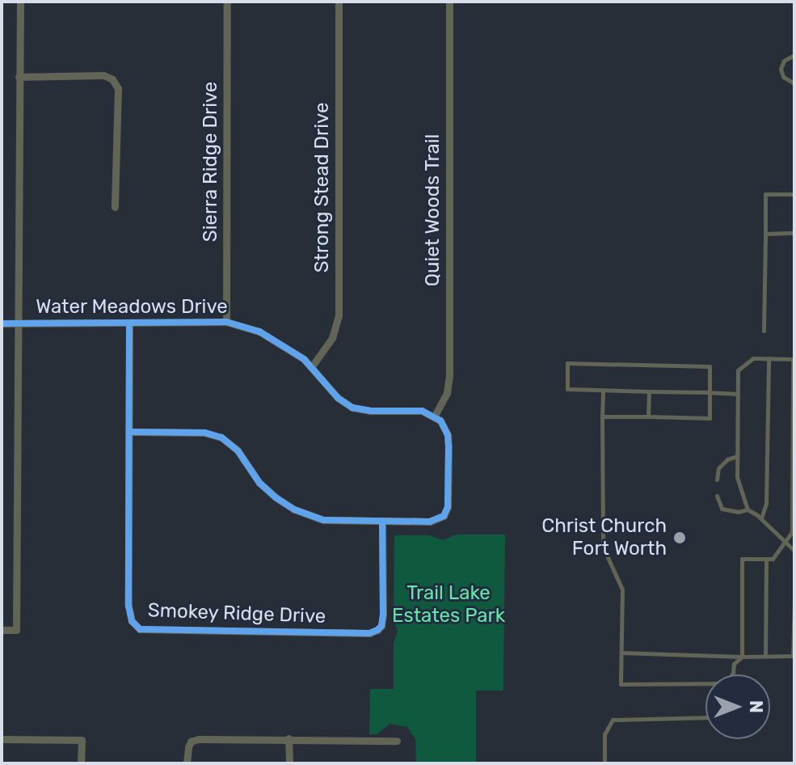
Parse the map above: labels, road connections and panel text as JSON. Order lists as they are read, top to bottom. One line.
{"streets":{"street":["Sierra Ridge Drive","Strong Stead Drive","Quiet Woods Trail","Water Meadows Drive","Smokey Ridge Drive"]},"crossings":[["Sierra Ridge Drive","Water Meadows Drive"],["Strong Stead Drive","Water Meadows Drive"],["Quiet Woods Trail","Water Meadows Drive"],["Water Meadows Drive","Smokey Ridge Drive"]],"parks":["Trail Lake Estates Park"],"places":["Christ Church Fort Worth"],"north":"right"}
